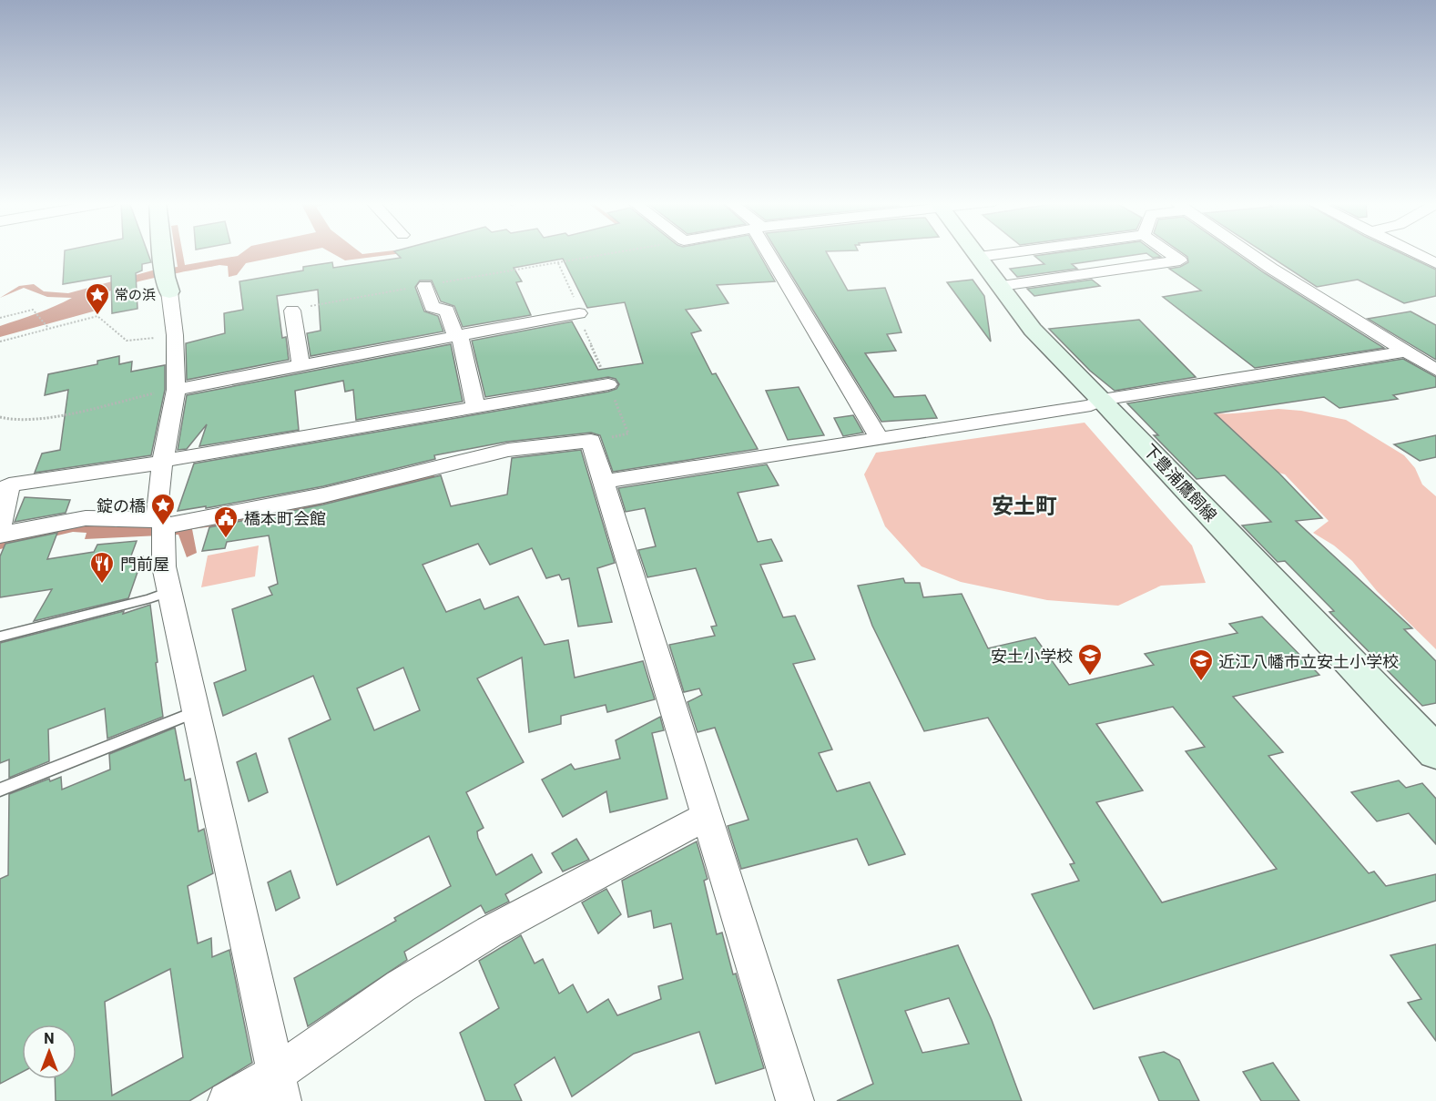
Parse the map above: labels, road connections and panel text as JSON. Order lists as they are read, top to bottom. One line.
{"streets":{"main road":["下豊浦鷹飼線"]},"districts":["安土町"],"places":{"place":["常の浜","錠の橋"],"public building":["橋本町会館"],"restaurant":["門前屋"],"school or university":["安土小学校","近江八幡市立安土小学校"]},"north":"top"}
